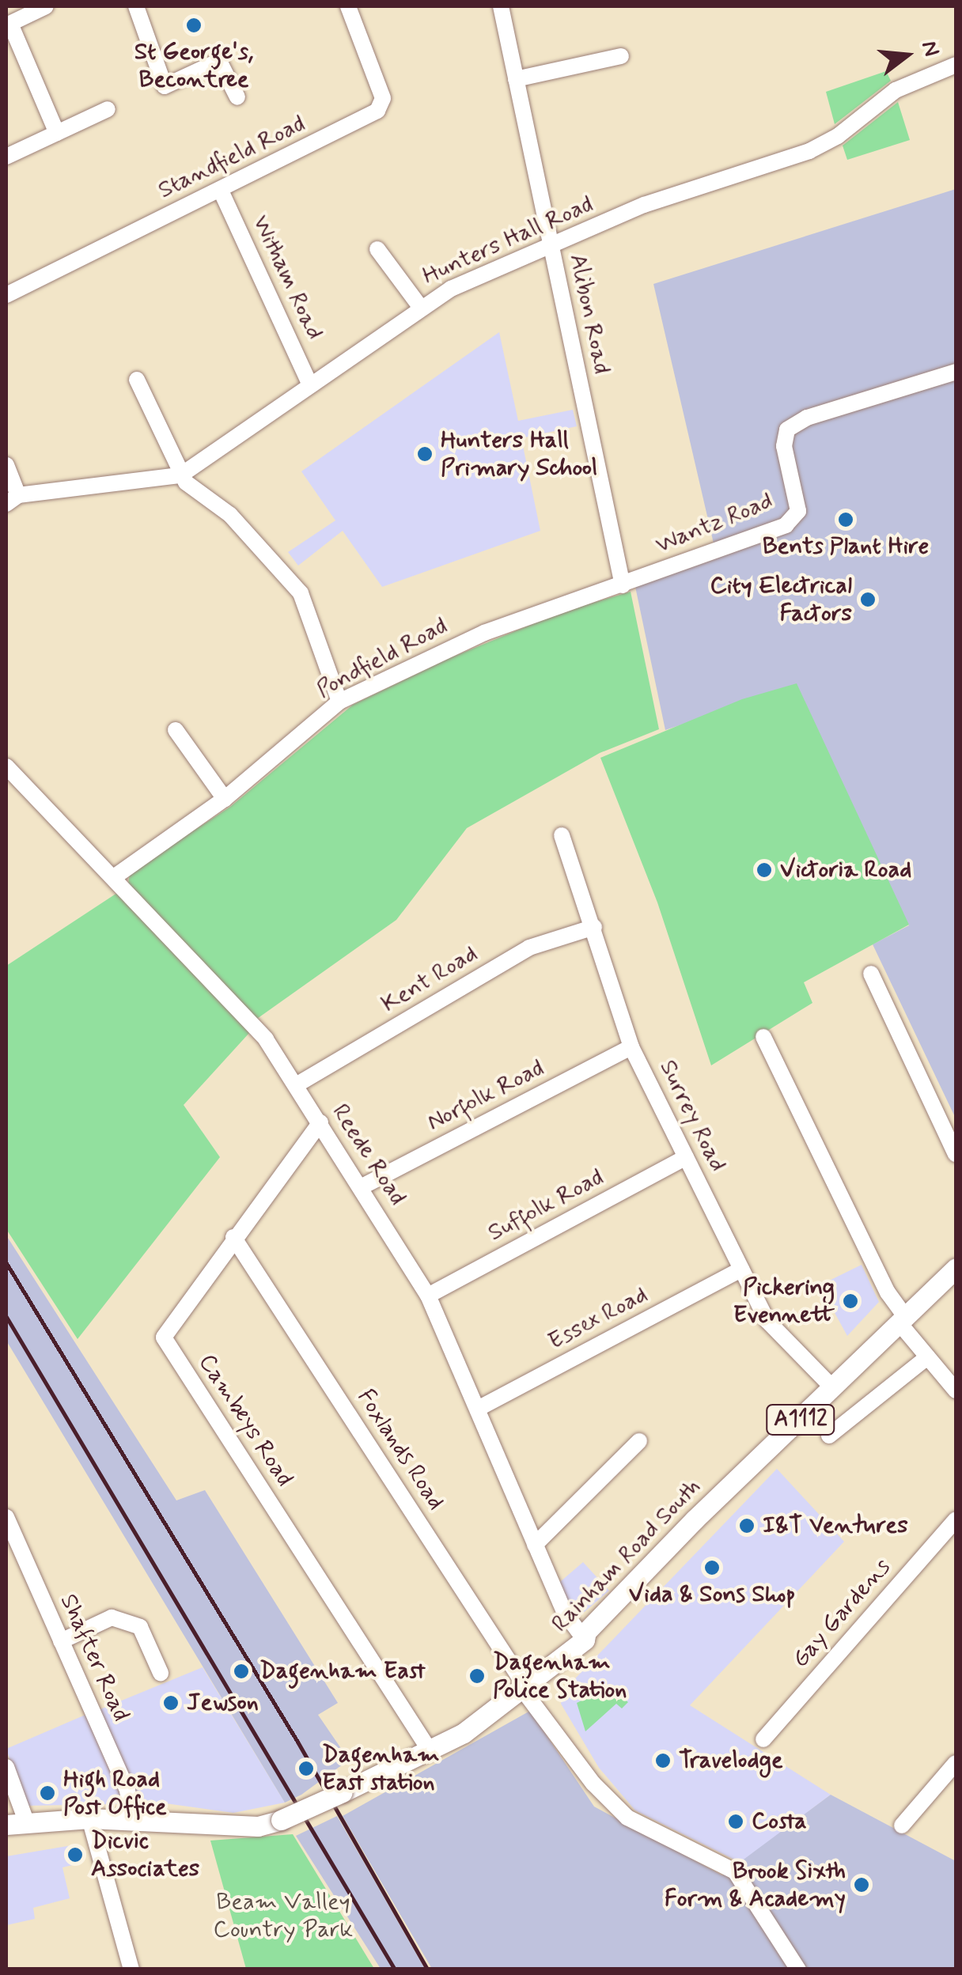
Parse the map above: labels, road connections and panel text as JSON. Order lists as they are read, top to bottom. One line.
{"streets":{"main road":["A1112","Rainham Road South"],"street":["Standfield Road","Hunters Hall Road","Witham Road","Alibon Road","Wantz Road","Pondfield Road","Kent Road","Norfolk Road","Surrey Road","Reede Road","Suffolk Road","Essex Road","Cambeys Road","Foxlands Road","Gay Gardens","Shafter Road"]},"crossings":[["Standfield Road","Witham Road"],["Hunters Hall Road","Witham Road"],["Hunters Hall Road","Alibon Road"],["Alibon Road","Wantz Road"],["Alibon Road","Pondfield Road"],["Wantz Road","Pondfield Road"],["Pondfield Road","Reede Road"],["Kent Road","Surrey Road"],["Kent Road","Reede Road"],["Norfolk Road","Surrey Road"],["Norfolk Road","Reede Road"],["Surrey Road","Suffolk Road"],["Surrey Road","Essex Road"],["Surrey Road","Rainham Road South"],["Reede Road","Suffolk Road"],["Reede Road","Essex Road"],["Reede Road","Cambeys Road"],["Reede Road","Rainham Road South"],["Cambeys Road","Foxlands Road"],["Cambeys Road","Rainham Road South"],["Foxlands Road","Rainham Road South"],["Rainham Road South","Shafter Road"]],"parks":["Beam Valley Country Park"],"places":["St George's, Becontree","Hunters Hall Primary School","Bents Plant Hire","City Electrical Factors","Victoria Road","Pickering Evennett","I&T Ventures","Vida & Sons Shop","Dagenham East","Dagenham Police Station","Jewson","Travelodge","Dagenham East station","High Road Post Office","Costa","Dicvic Associates","Brook Sixth Form & Academy"],"north":"right"}
